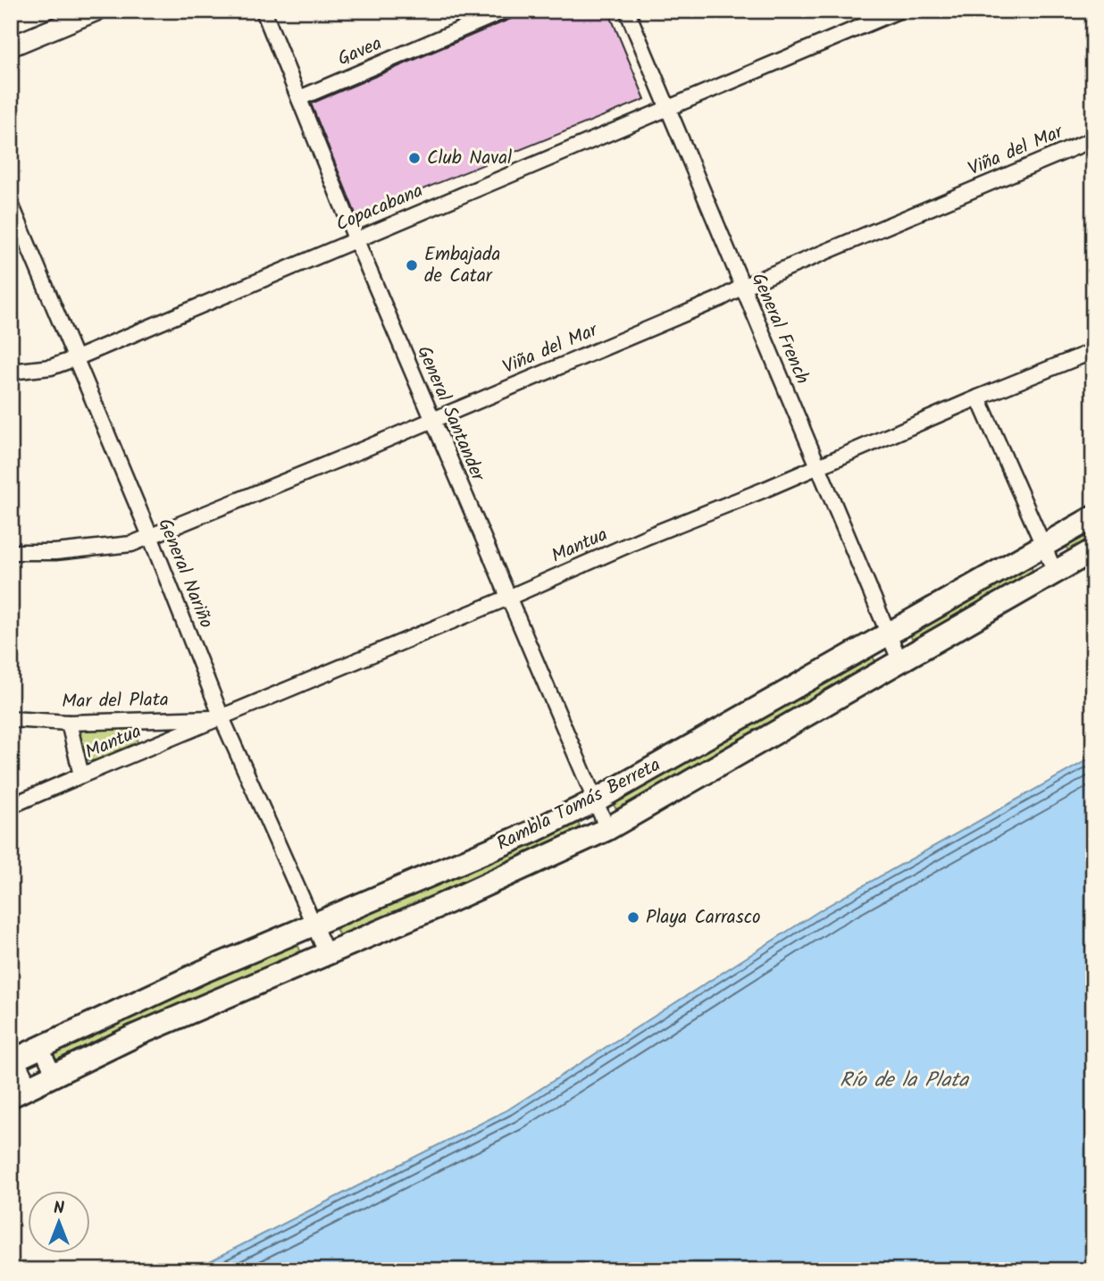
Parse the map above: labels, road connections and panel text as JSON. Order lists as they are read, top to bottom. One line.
{"streets":{"main road":["Rambla Tomás Berreta"],"street":["Gavea","Viña del Mar","Copacabana","General French","General Santander","Mantua","General Nariño","Mar del Plata"]},"crossings":[["Gavea","General Santander"],["Viña del Mar","General French"],["Viña del Mar","General Santander"],["Viña del Mar","General Nariño"],["Copacabana","General French"],["Copacabana","General Santander"],["Copacabana","General Nariño"],["General French","Mantua"],["General French","Rambla Tomás Berreta"],["General Santander","Mantua"],["General Santander","Rambla Tomás Berreta"],["Mantua","General Nariño"],["Mantua","Mar del Plata"],["General Nariño","Mar del Plata"],["General Nariño","Rambla Tomás Berreta"]],"water":["Río de la Plata"],"places":["Club Naval","Embajada de Catar","Playa Carrasco"],"north":"top"}
